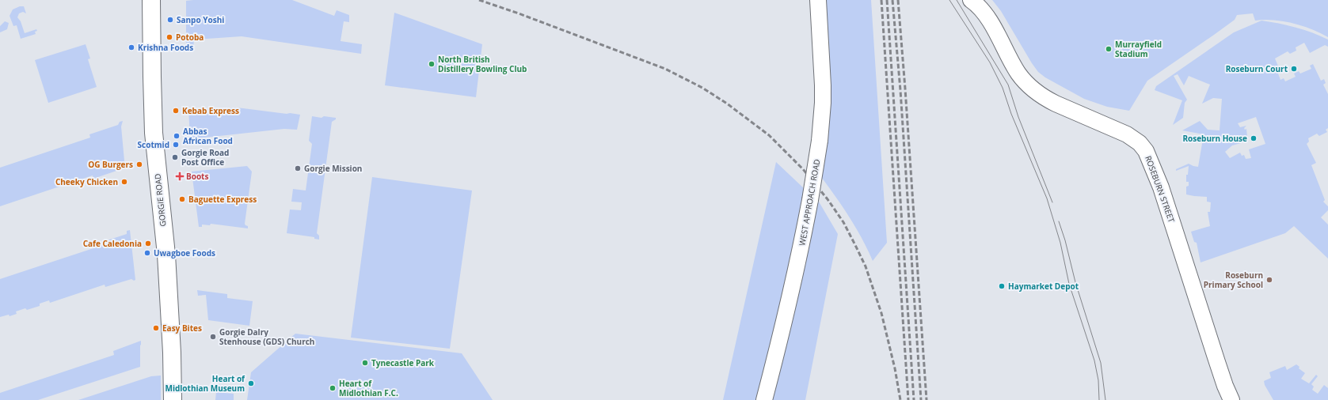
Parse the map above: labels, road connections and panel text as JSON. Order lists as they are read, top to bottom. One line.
{"streets":{"main road":["GORGIE ROAD"],"street":["ROSEBURN STREET","WEST APPROACH ROAD"]},"places":{"other":["Sanpo Yoshi","Potoba","Krishna Foods","Murrayfield Stadium","North British Distillery Bowling Club","Roseburn Court","Kebab Express","Abbas African Food","Roseburn House","Scotmid","Gorgie Road Post Office","OG Burgers","Gorgie Mission","Cheeky Chicken","Baguette Express","Cafe Caledonia","Uwagboe Foods","Roseburn Primary School","Haymarket Depot","Easy Bites","Gorgie Dalry Stenhouse (GDS) Church","Tynecastle Park","Heart of Midlothian Museum","Heart of Midlothian F.C."],"health":["Boots"]}}
